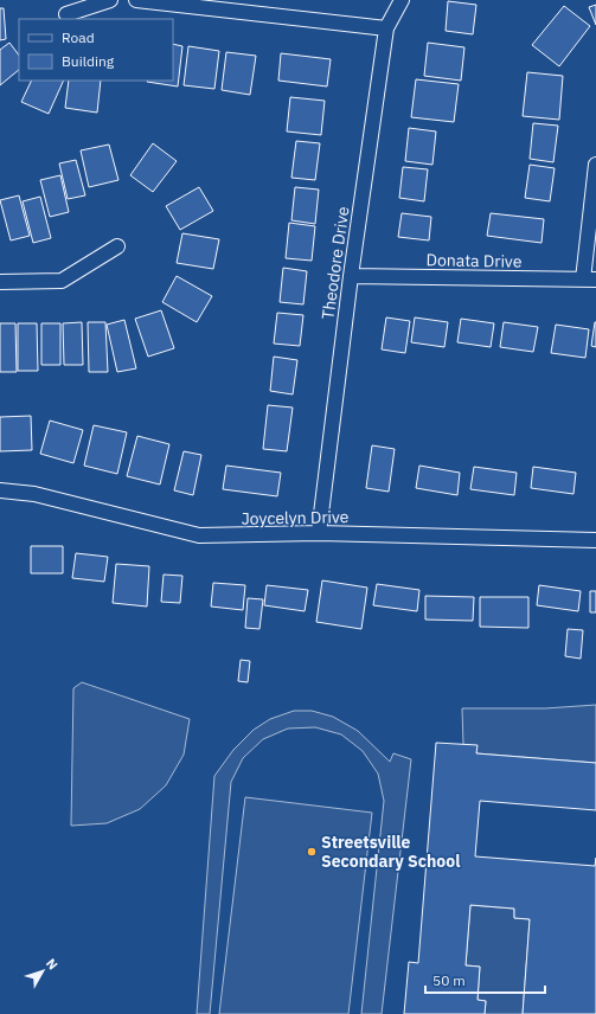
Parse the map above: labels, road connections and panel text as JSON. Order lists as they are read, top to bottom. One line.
{"streets":{"street":["Donata Drive","Theodore Drive","Joycelyn Drive"]},"crossings":[["Donata Drive","Theodore Drive"],["Theodore Drive","Joycelyn Drive"]],"places":["Streetsville Secondary School"],"legend":["Road","Building"],"scale_bar":"50 m","north":"top right"}
